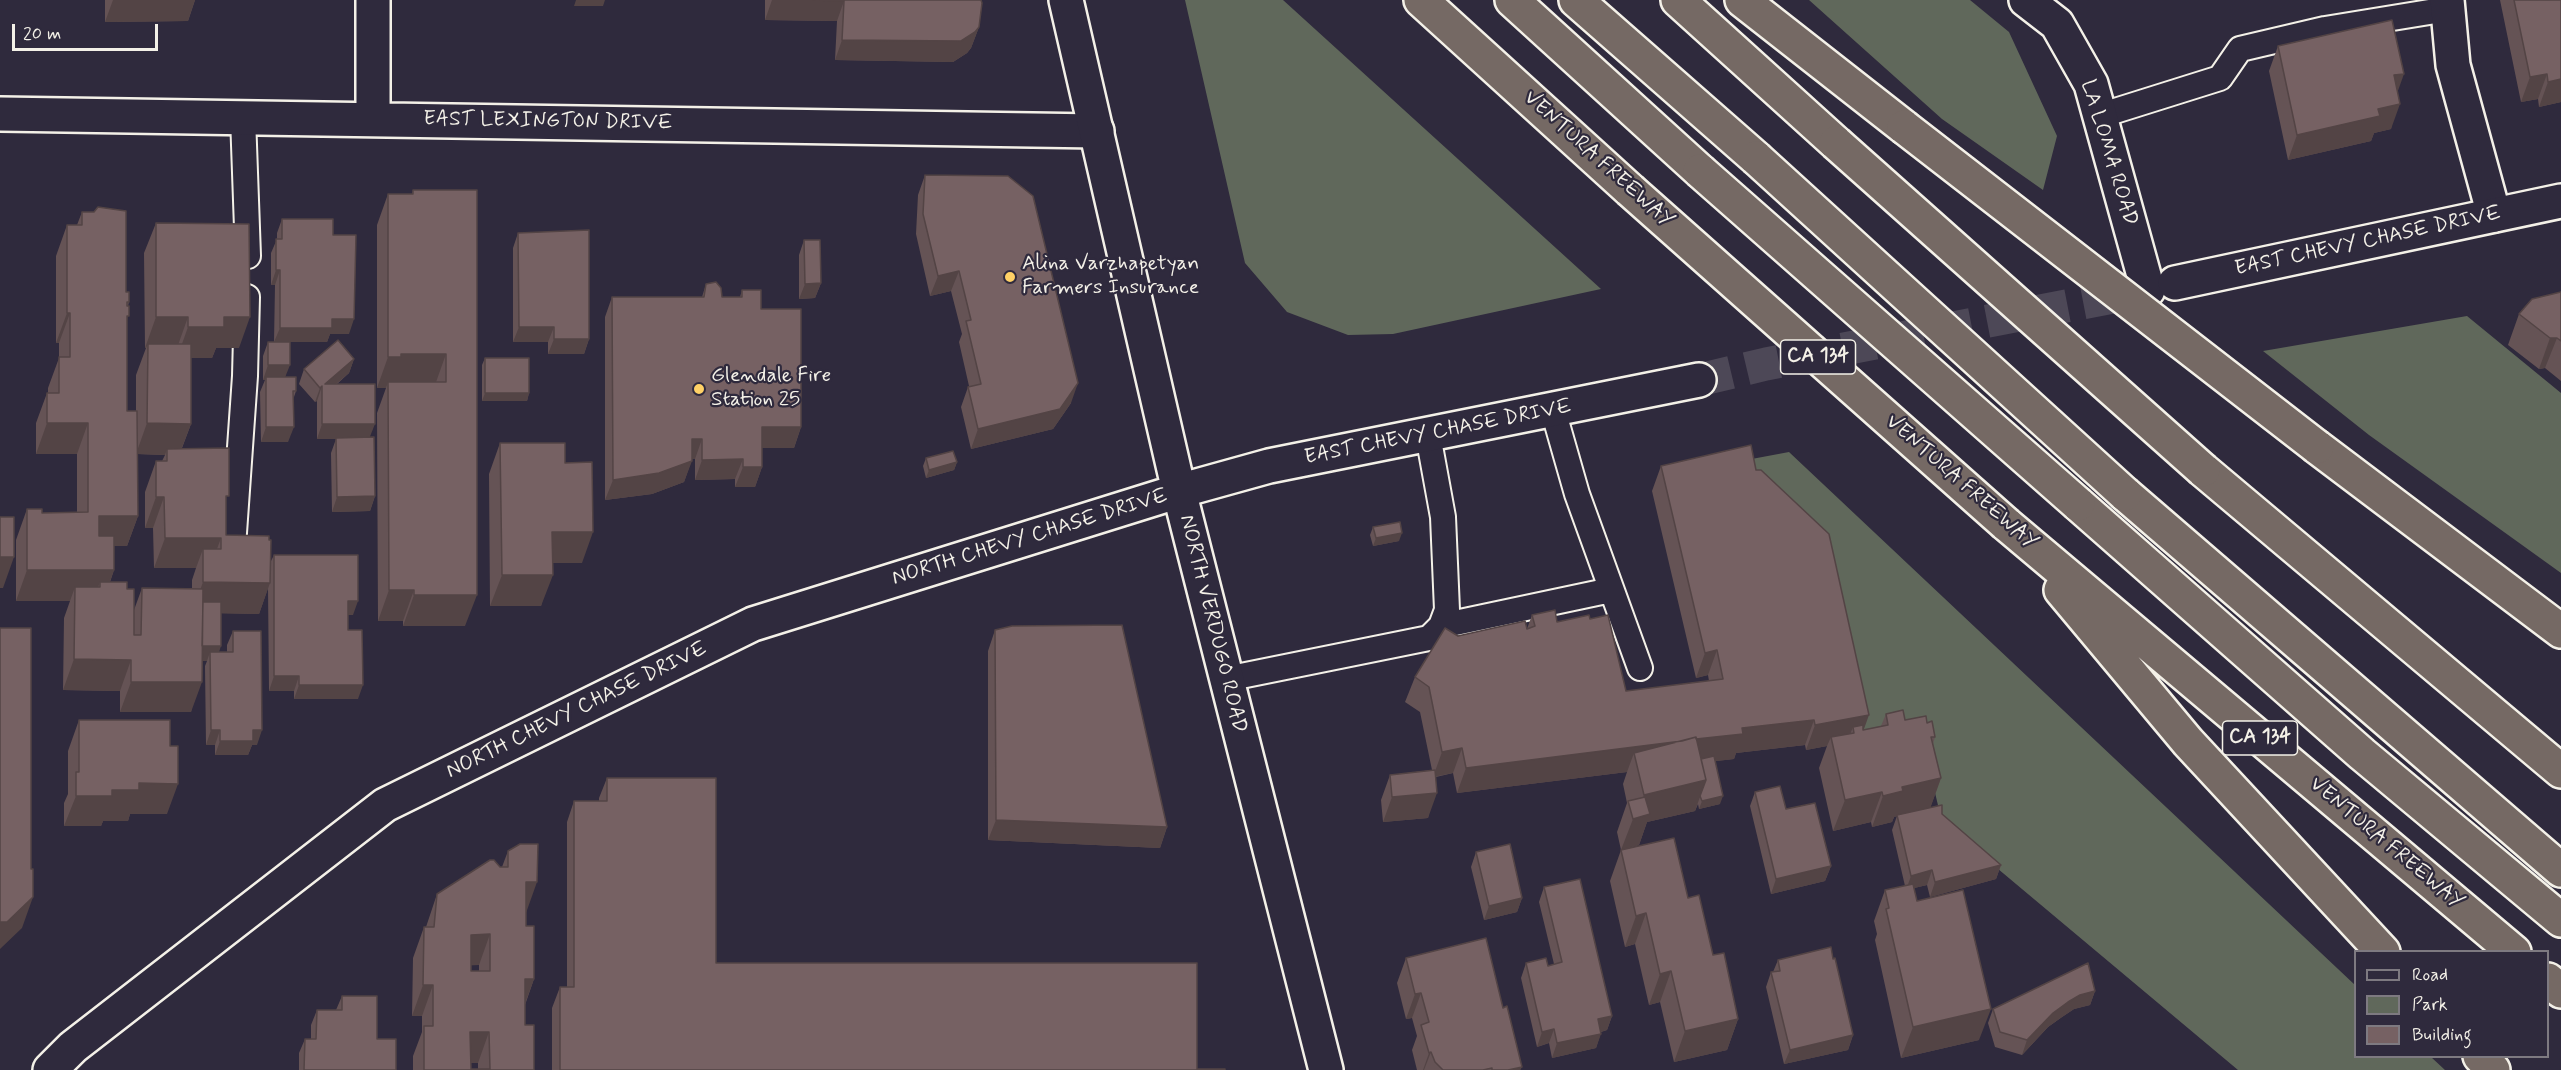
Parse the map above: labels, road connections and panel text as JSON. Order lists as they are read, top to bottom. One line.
{"streets":{"highway":["VENTURA FREEWAY","CA 134"],"main road":["EAST LEXINGTON DRIVE","LA LOMA ROAD","EAST CHEVY CHASE DRIVE","NORTH CHEVY CHASE DRIVE","NORTH VERDUGO ROAD"]},"crossings":[["EAST LEXINGTON DRIVE","NORTH VERDUGO ROAD"],["LA LOMA ROAD","EAST CHEVY CHASE DRIVE"],["EAST CHEVY CHASE DRIVE","NORTH CHEVY CHASE DRIVE"],["EAST CHEVY CHASE DRIVE","NORTH VERDUGO ROAD"],["NORTH CHEVY CHASE DRIVE","NORTH VERDUGO ROAD"]],"places":["Alina Varzhapetyan Farmers Insurance","Glendale Fire Station 25"],"legend":["Road","Park","Building"],"scale_bar":"20 m"}
